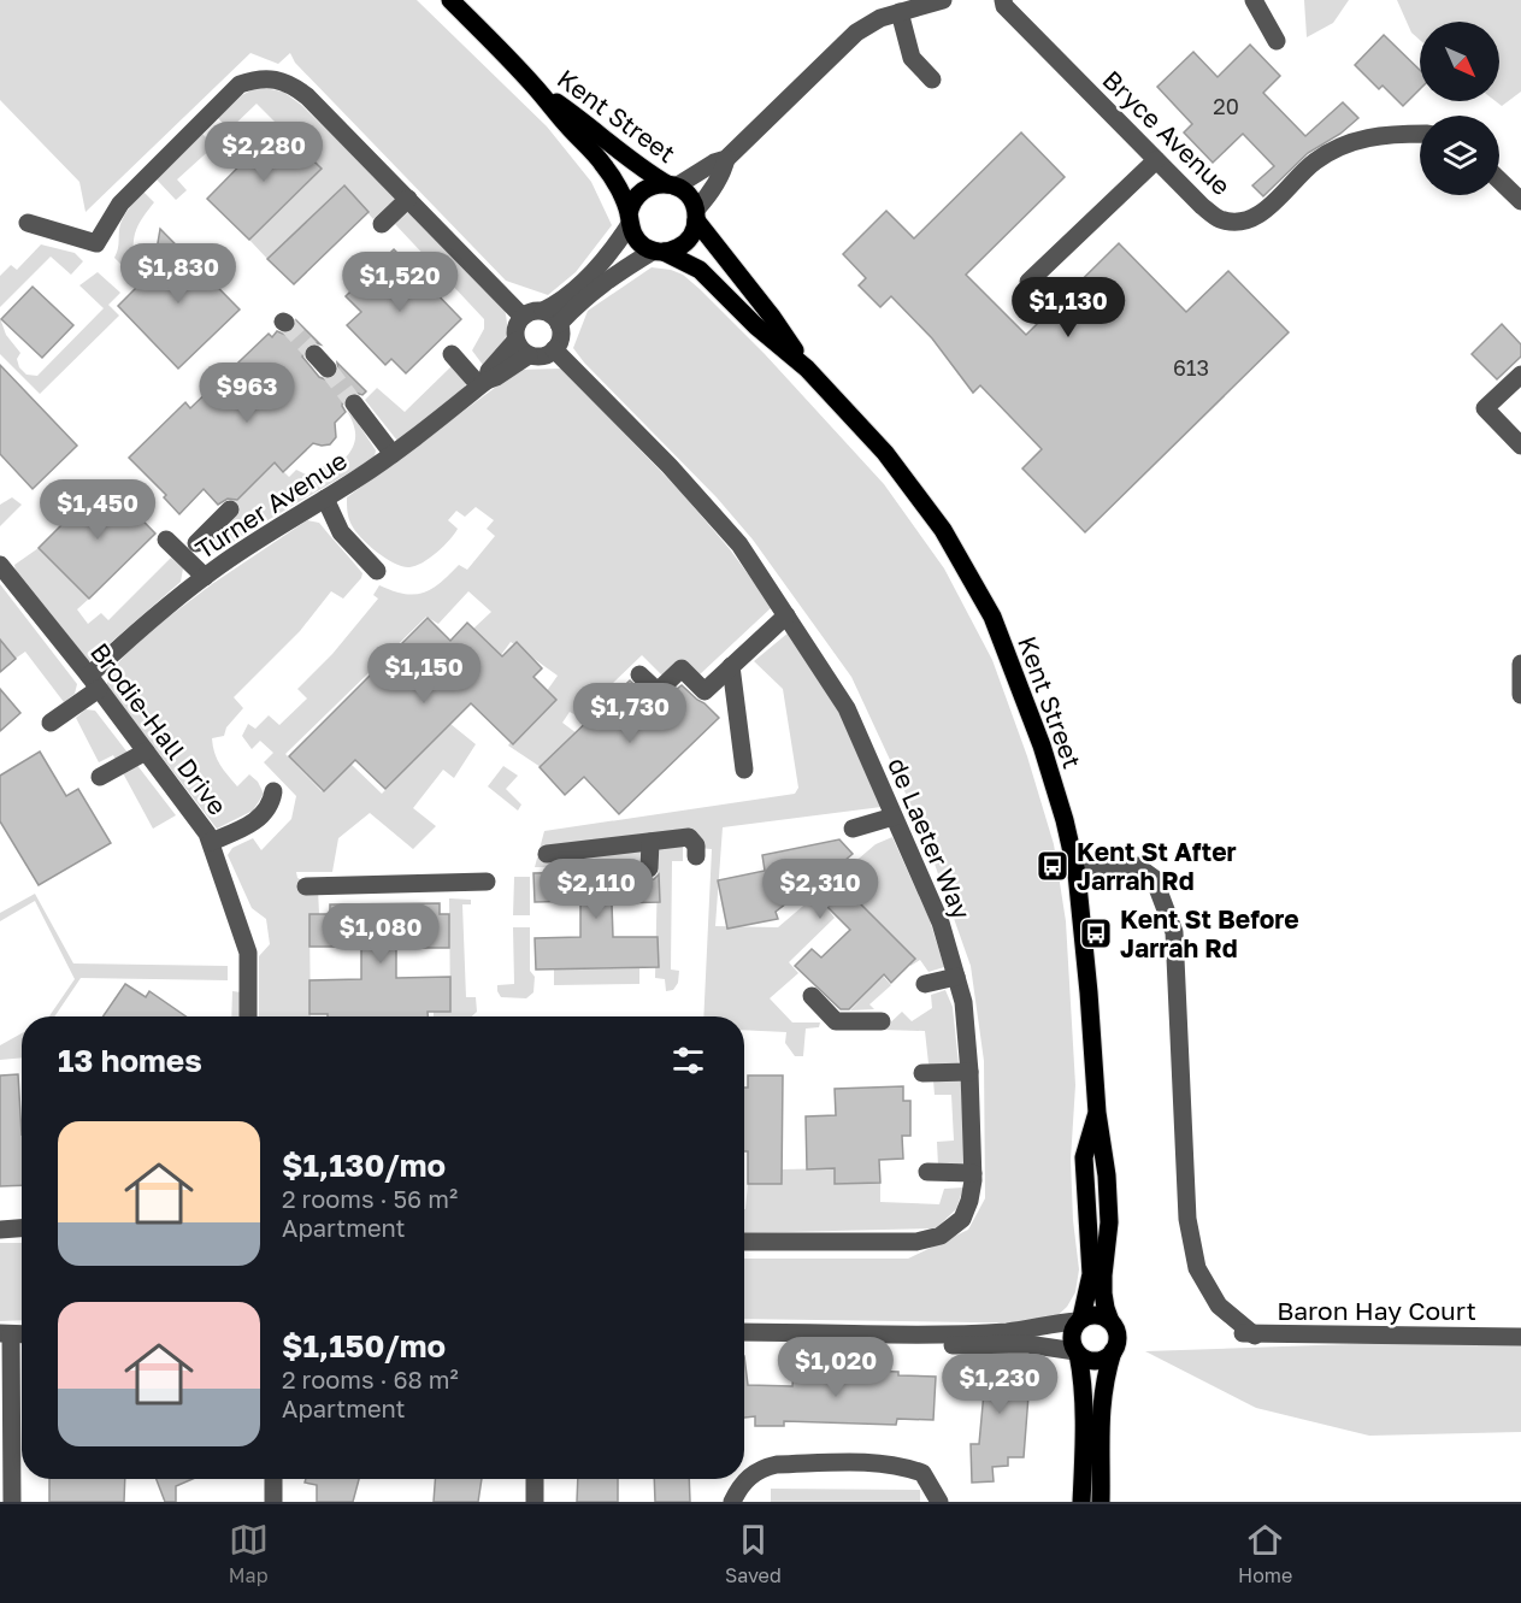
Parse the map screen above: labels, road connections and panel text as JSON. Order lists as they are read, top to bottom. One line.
{"streets":{"main road":["Kent Street"],"street":["Bryce Avenue","Turner Avenue","Brodie-Hall Drive","de Laeter Way","Baron Hay Court"]},"crossings":[["Turner Avenue","Brodie-Hall Drive"],["Turner Avenue","de Laeter Way"]],"places":{"bus stop":["Kent St After Jarrah Rd","Kent St Before Jarrah Rd"]},"house_numbers":["20","613"],"north":"bottom right","page":{"price":["$2,280","$1,830","$1,520","$1,130","$963","$1,450","$1,150","$1,730","$2,110","$2,310","$1,080","$1,020","$1,230"],"heading":"13 homes","list":[{"name":"$1,130/mo","note":"2 rooms · 56 m² · Apartment"},{"name":"$1,150/mo","note":"2 rooms · 68 m² · Apartment"}],"tabs":["Map","Saved","Home"]}}
